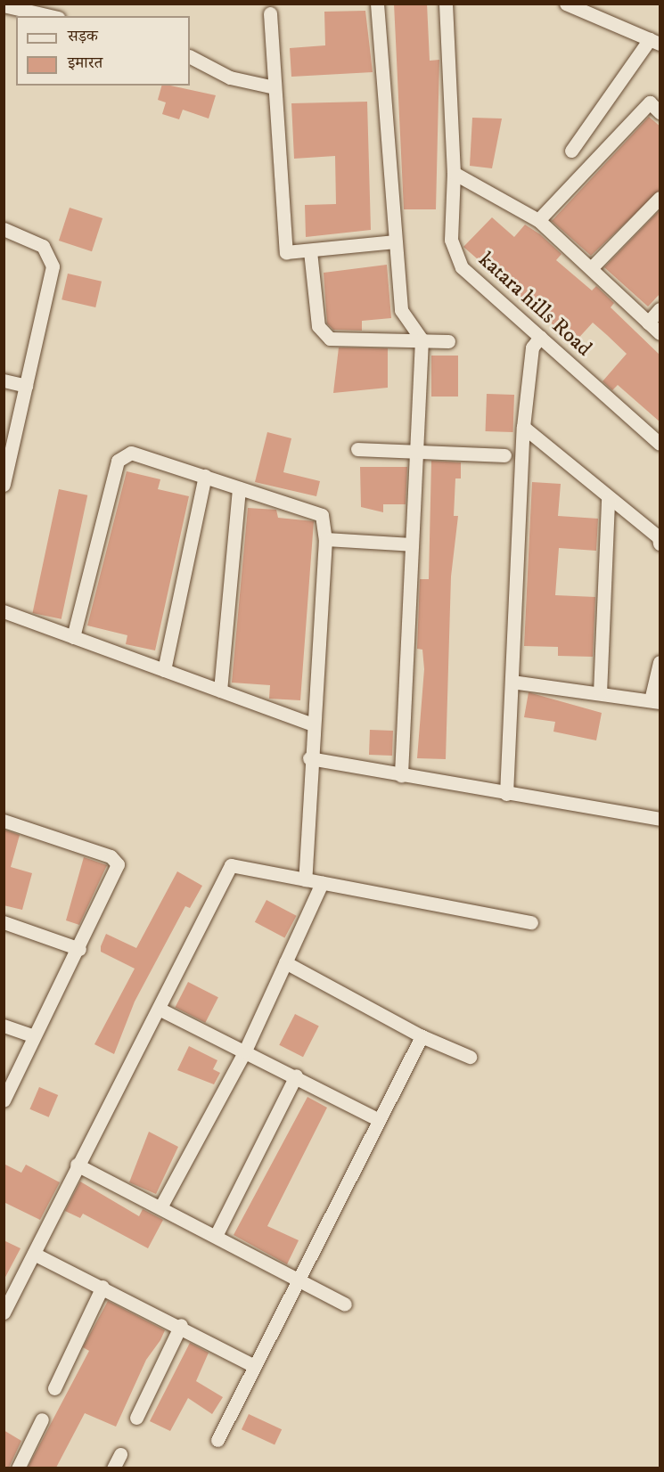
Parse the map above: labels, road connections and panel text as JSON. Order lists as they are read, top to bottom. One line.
{"streets":{"street":["katara hills Road"]},"legend":["सड़क","इमारत"]}
